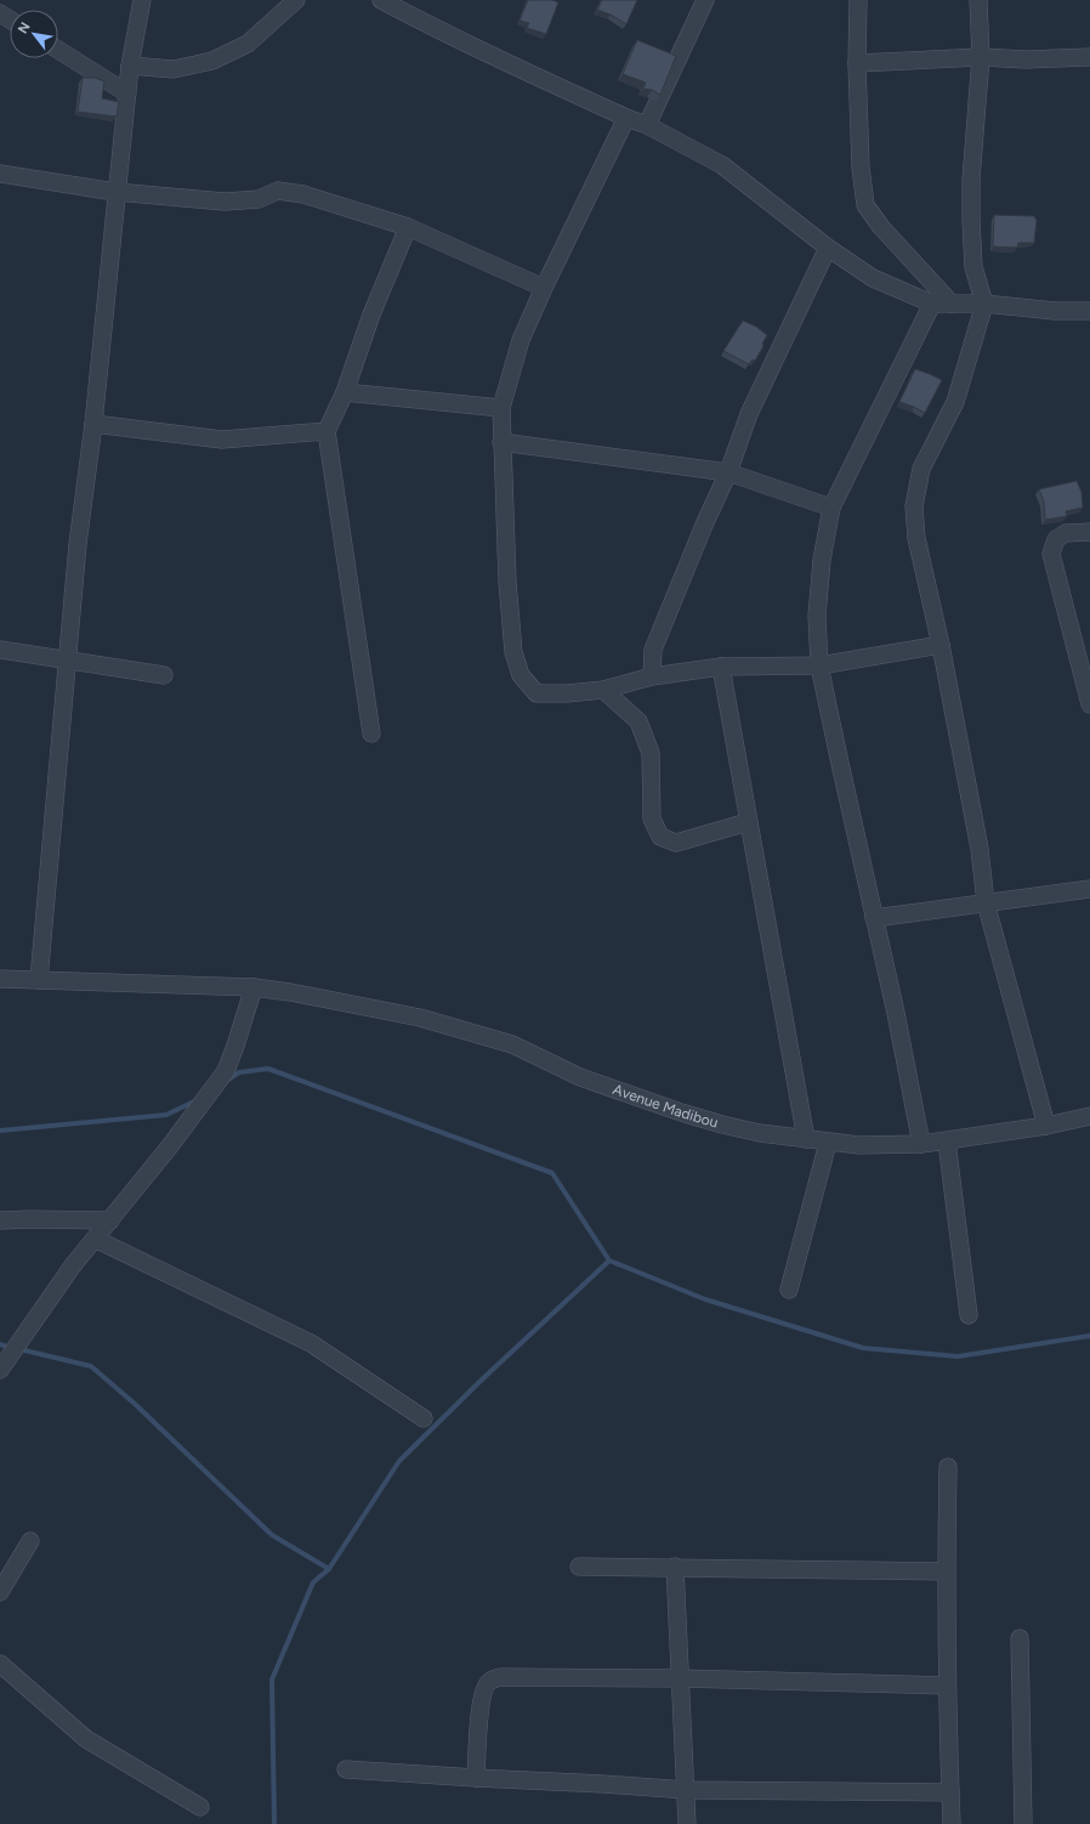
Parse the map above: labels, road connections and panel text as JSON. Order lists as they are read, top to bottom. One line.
{"streets":{"street":["Avenue Madibou"]},"north":"top left"}
